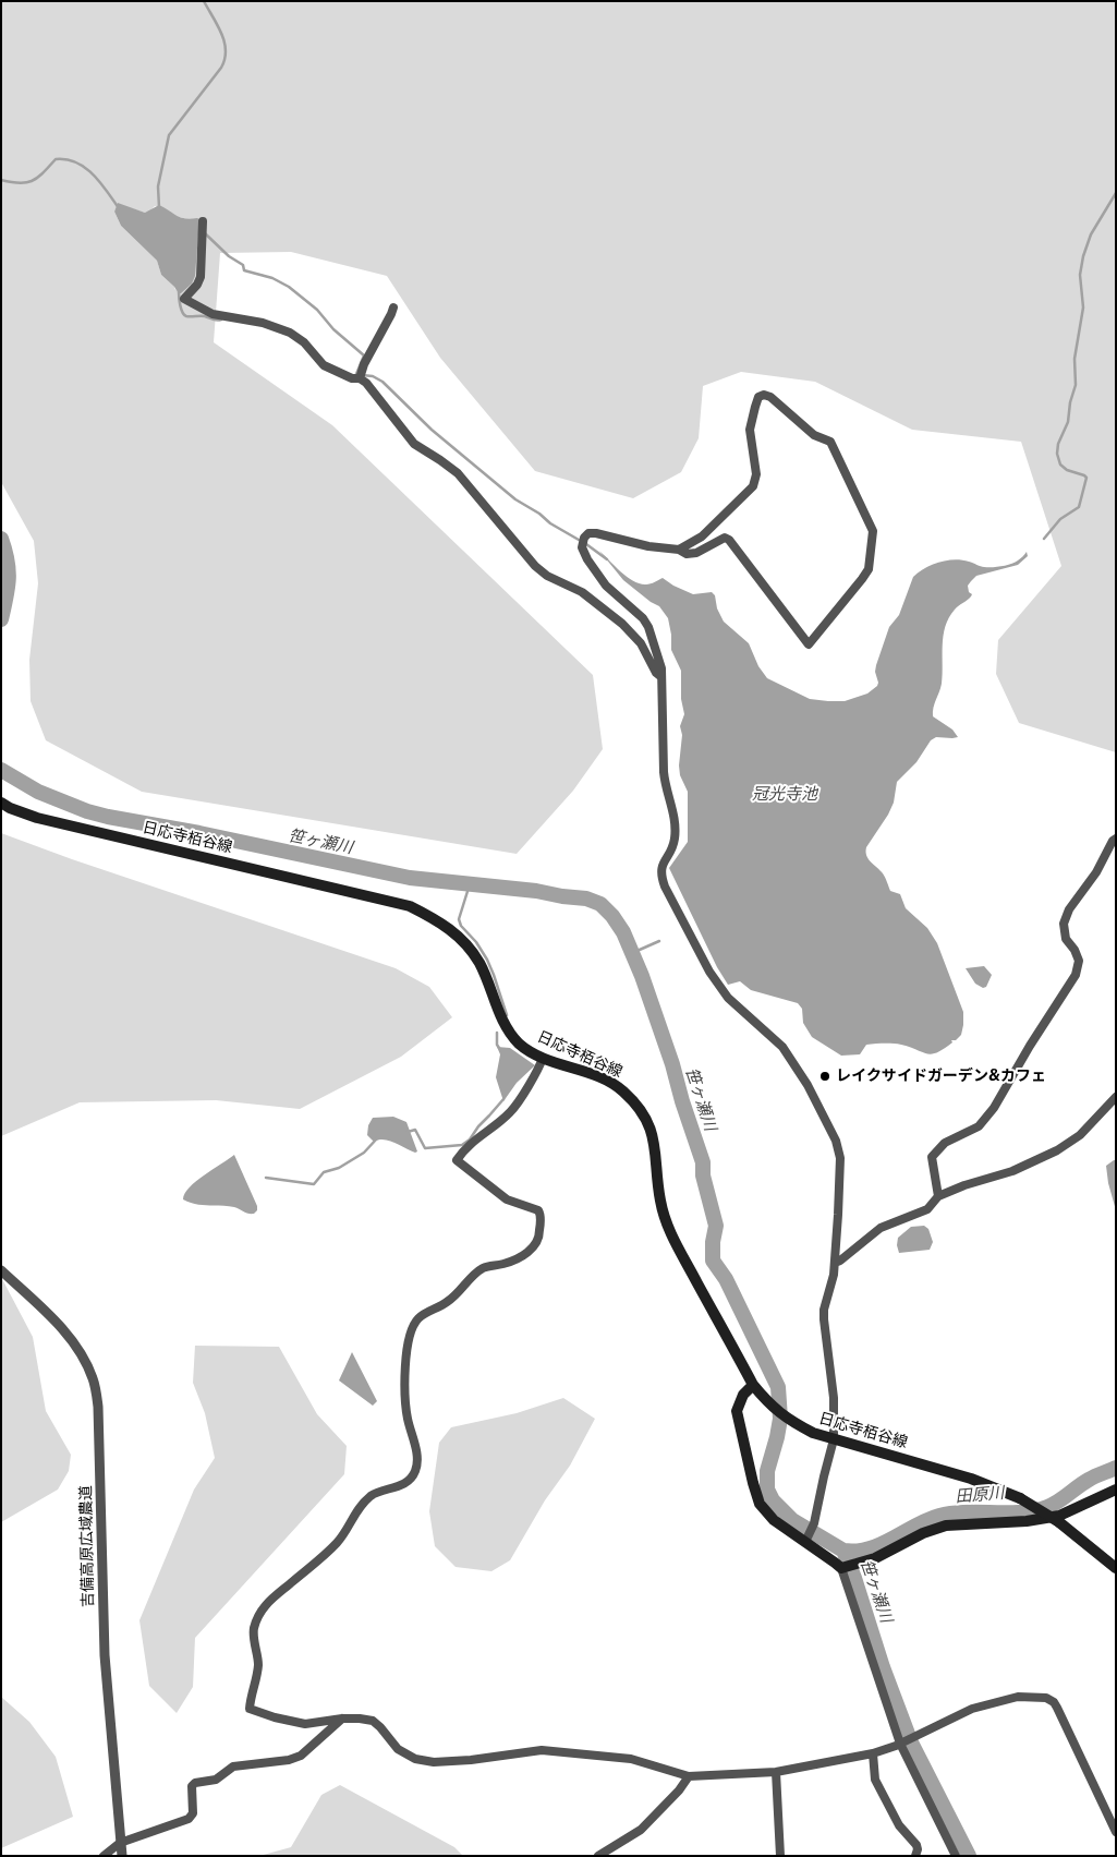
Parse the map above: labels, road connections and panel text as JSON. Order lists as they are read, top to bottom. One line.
{"streets":{"main road":["日応寺栢谷線"],"street":["吉備高原広域農道"]},"water":["冠光寺池","笹ヶ瀬川","田原川"],"places":["レイクサイドガーデン&カフェ"]}
